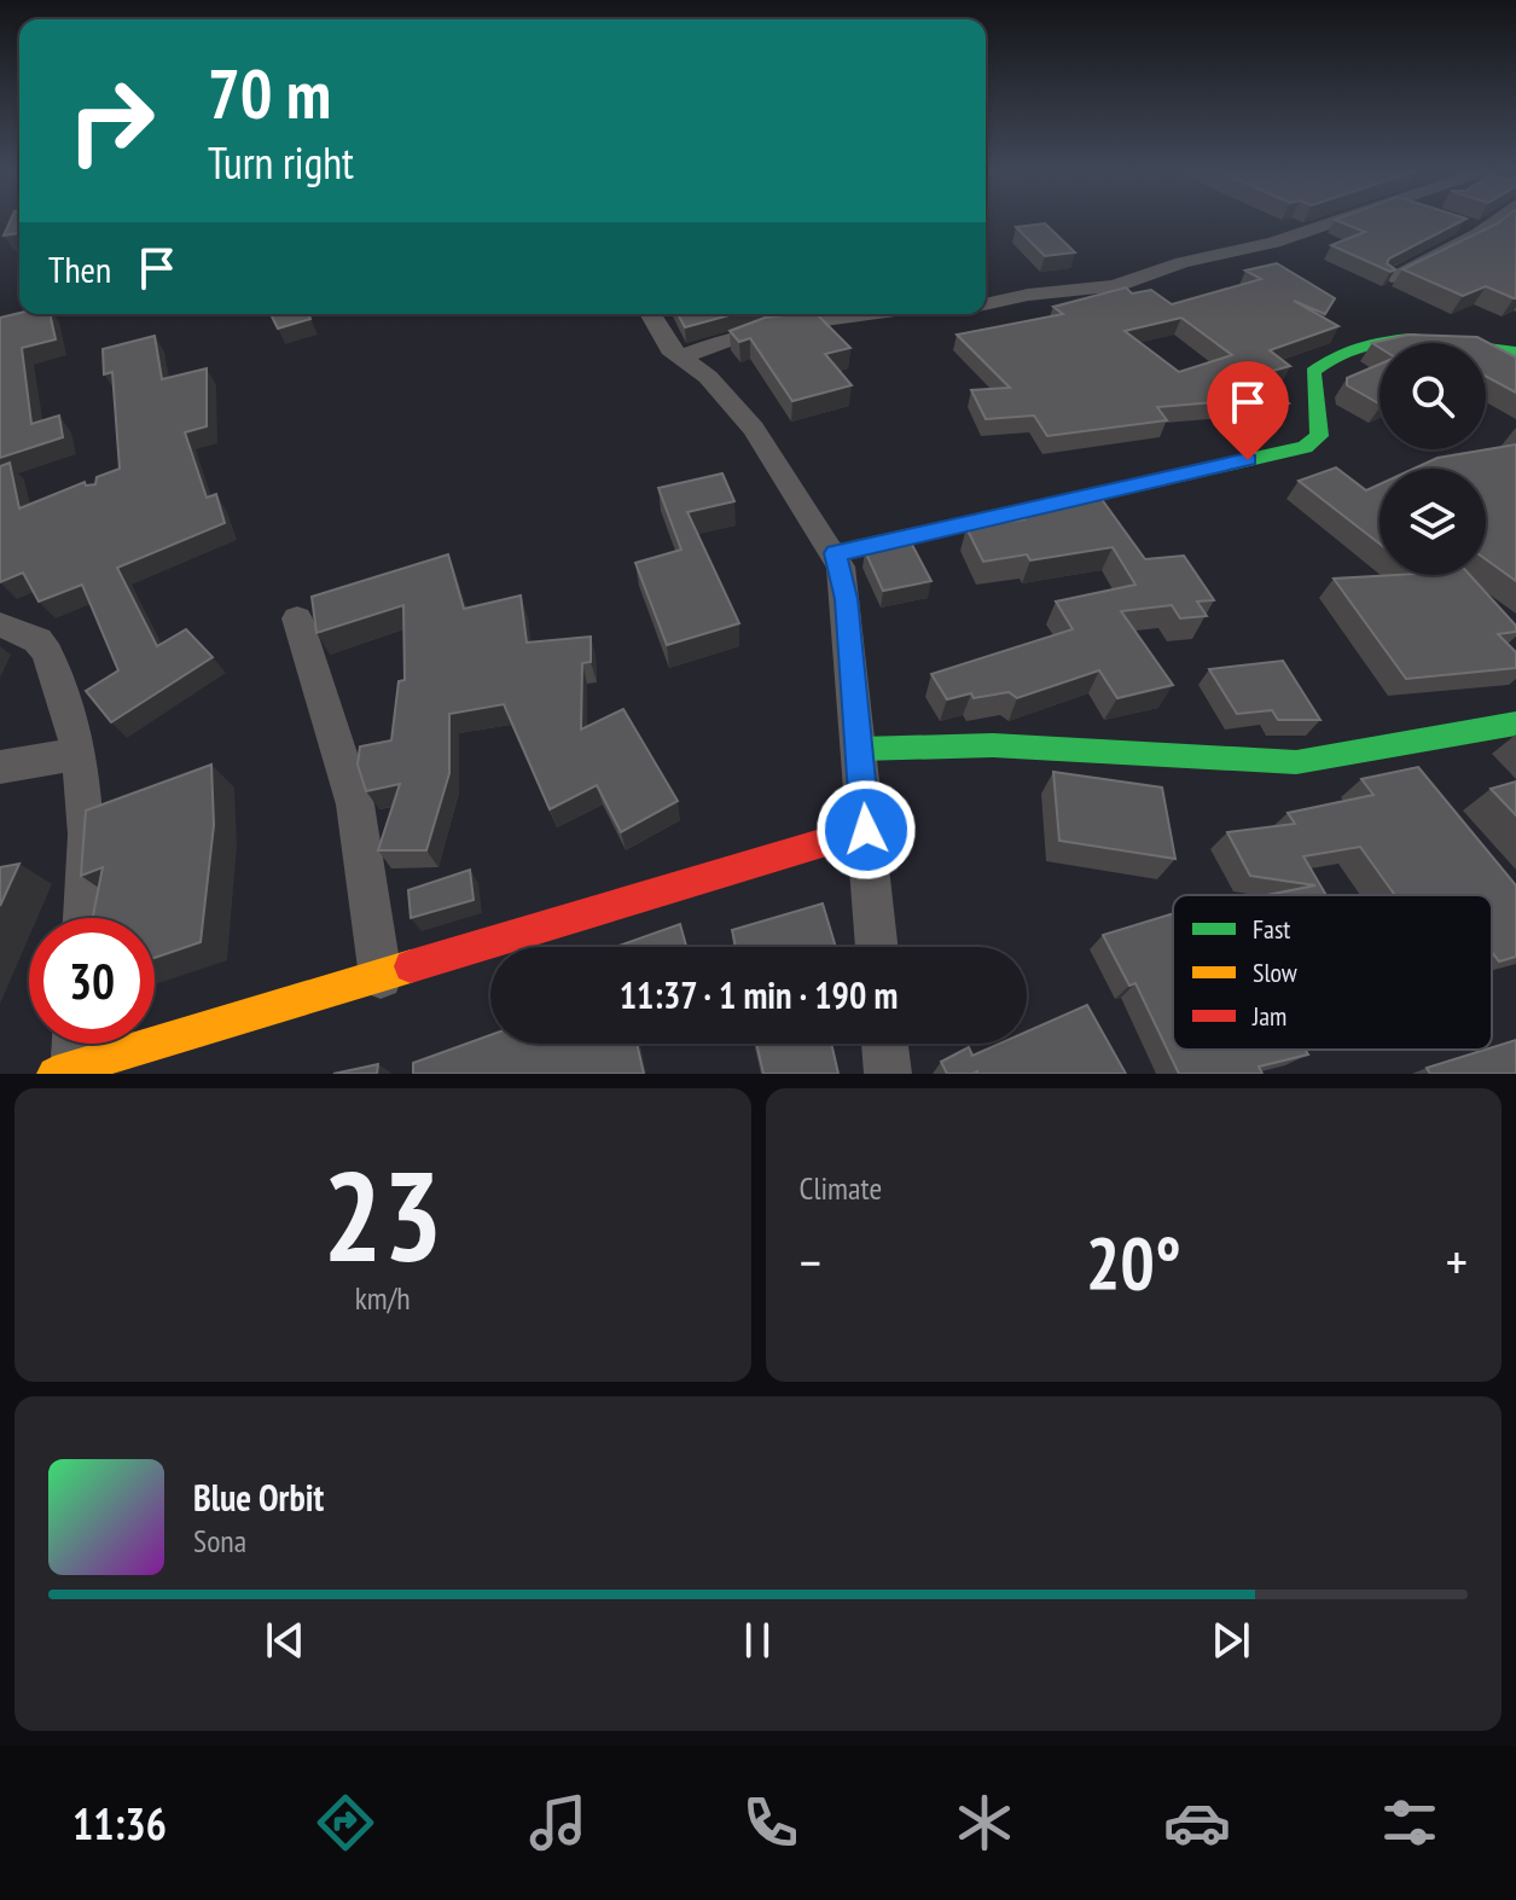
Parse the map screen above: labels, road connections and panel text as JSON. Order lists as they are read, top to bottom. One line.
{"legend":["Fast","Slow","Jam"],"page":{"turn":["70 m","Turn right"],"then":"Then","limit":"30","trip":"11:37 · 1 min · 190 m","tile":[["23","km/h"],"Climate"],"heat":["−","20°","+"],"song":["Blue Orbit","Sona"],"tabs":"11:36"}}
